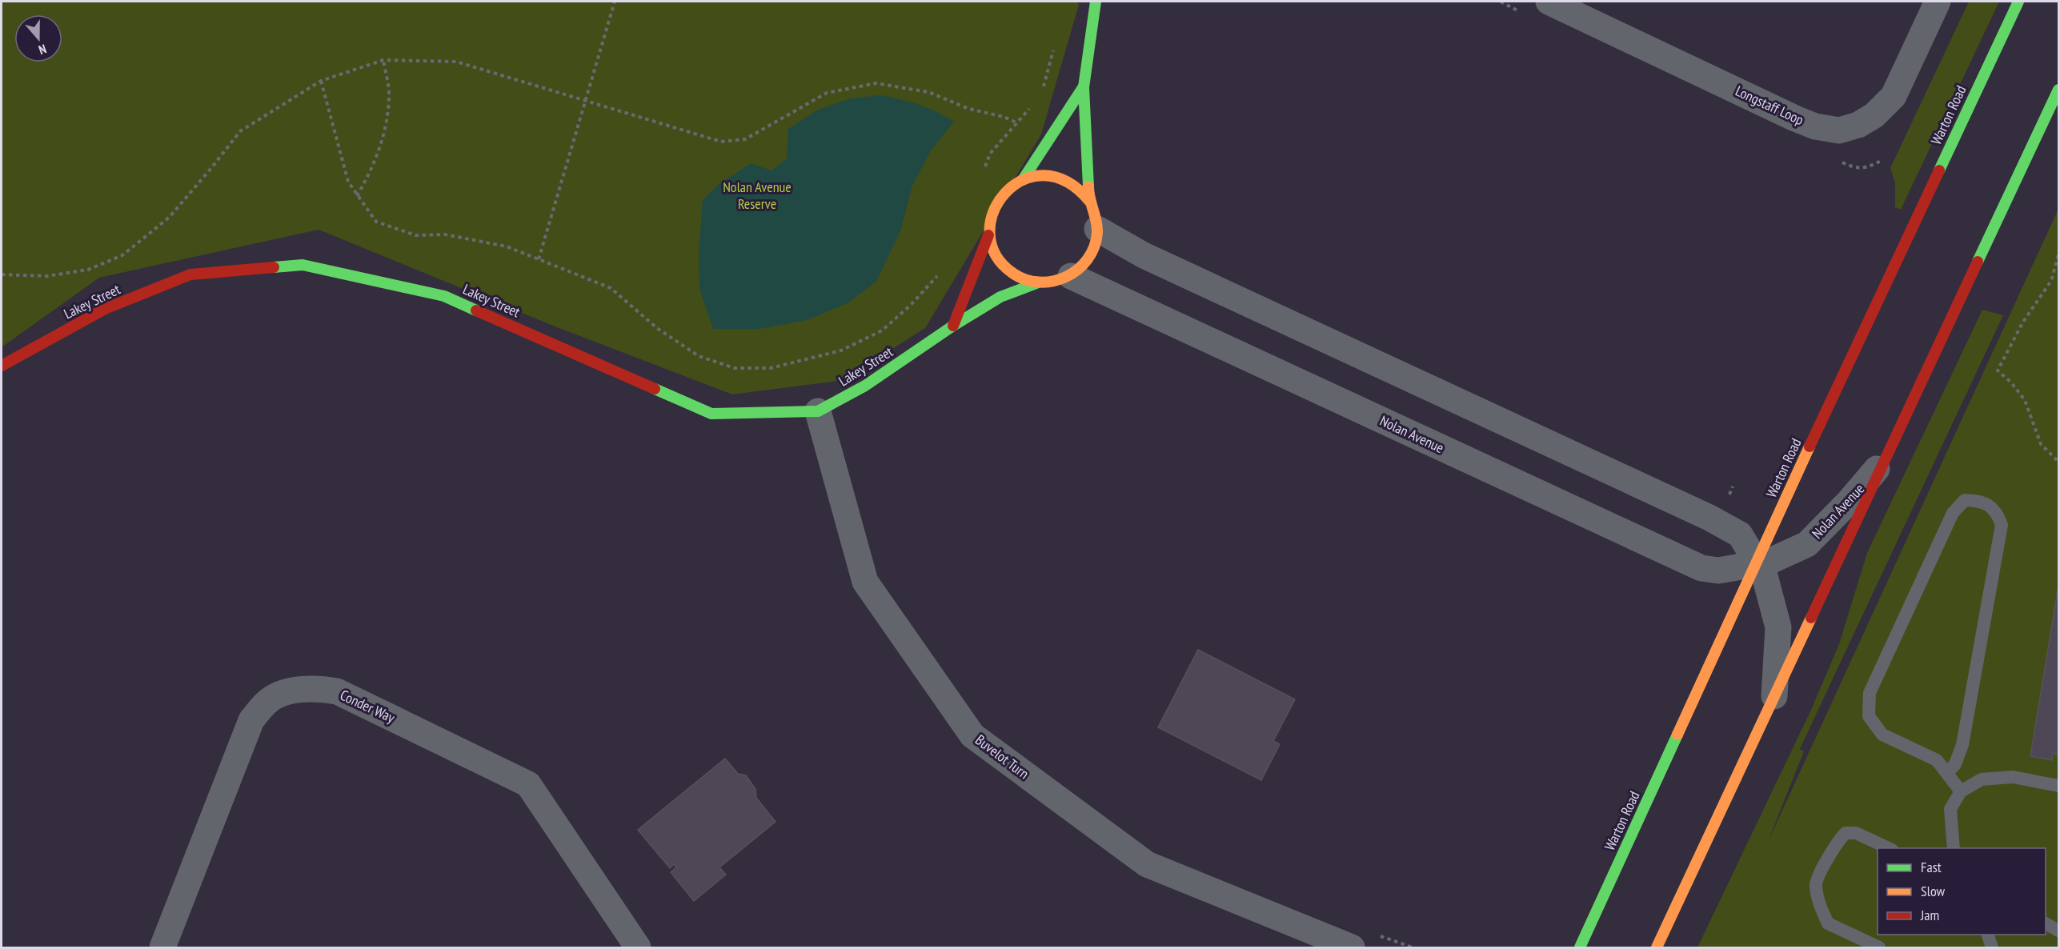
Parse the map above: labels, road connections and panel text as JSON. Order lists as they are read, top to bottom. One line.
{"streets":{"main road":["Warton Road","Lakey Street"],"street":["Longstaff Loop","Nolan Avenue","Conder Way","Buvelot Turn"]},"crossings":[["Warton Road","Nolan Avenue"],["Lakey Street","Nolan Avenue"],["Lakey Street","Buvelot Turn"]],"parks":["Nolan Avenue Reserve"],"legend":["Fast","Slow","Jam"],"north":"bottom"}
